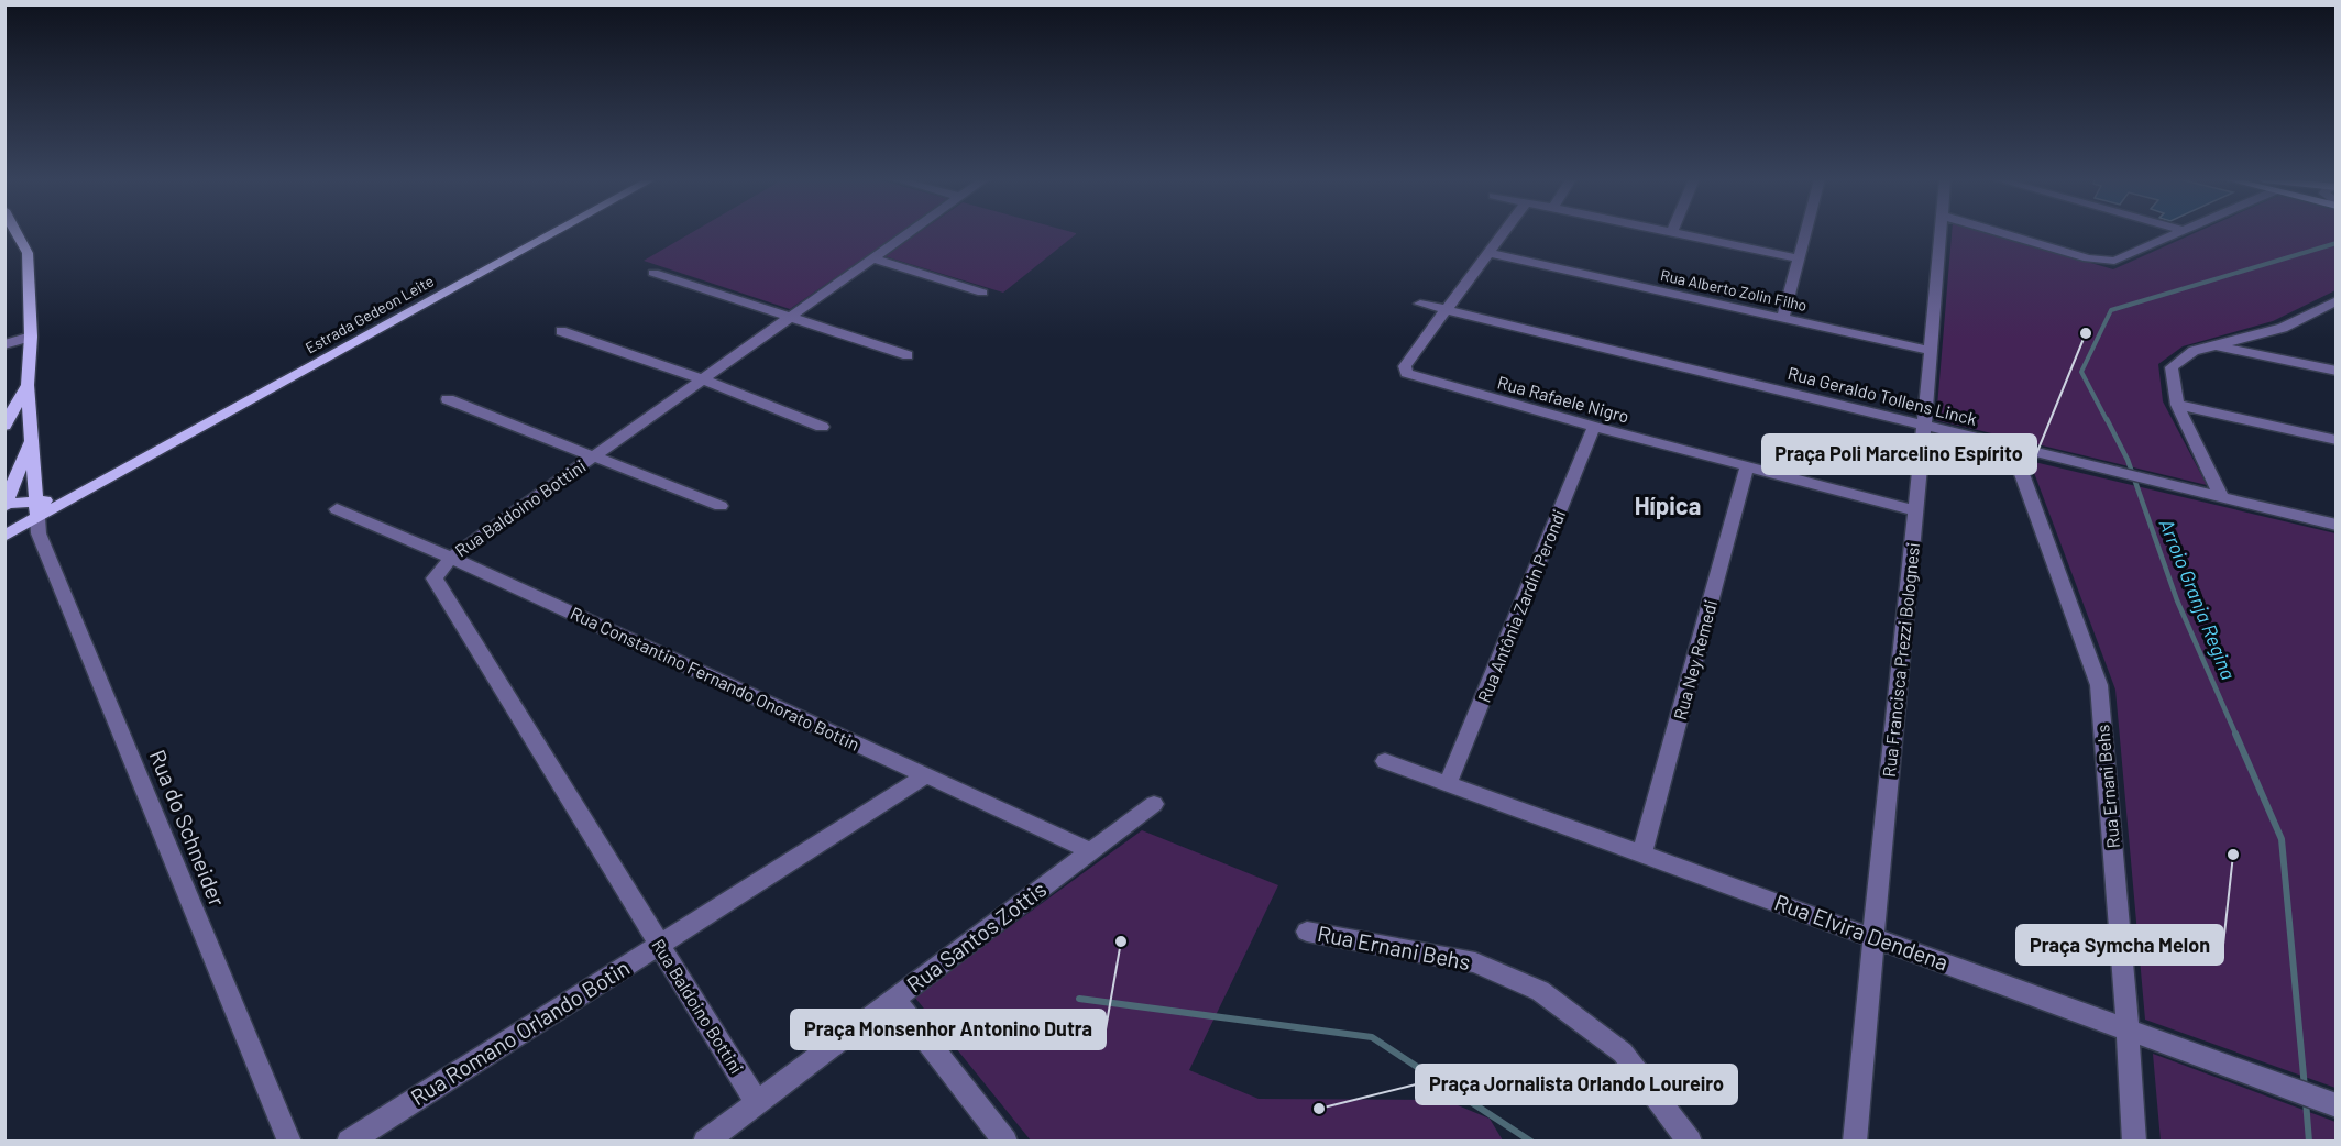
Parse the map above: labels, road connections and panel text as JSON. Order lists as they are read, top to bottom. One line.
{"streets":{"main road":["Estrada Gedeon Leite"],"street":["Rua Alberto Zolin Filho","Rua Geraldo Tollens Linck","Rua Rafaele Nigro","Rua Baldoino Bottini","Rua Antônia Zardin Perondi","Rua Ney Remedi","Rua Francisca Prezzi Bolognesi","Rua Constantino Fernando Onorato Bottin","Rua Ernani Behs","Rua do Schneider","Rua Elvira Dendena","Rua Santos Zottis","Rua Romano Orlando Botin"]},"crossings":[["Rua Alberto Zolin Filho","Rua Rafaele Nigro"],["Rua Alberto Zolin Filho","Rua Francisca Prezzi Bolognesi"],["Estrada Gedeon Leite","Rua do Schneider"],["Rua Geraldo Tollens Linck","Rua Rafaele Nigro"],["Rua Geraldo Tollens Linck","Rua Francisca Prezzi Bolognesi"],["Rua Geraldo Tollens Linck","Rua Ernani Behs"],["Rua Rafaele Nigro","Rua Antônia Zardin Perondi"],["Rua Rafaele Nigro","Rua Ney Remedi"],["Rua Rafaele Nigro","Rua Francisca Prezzi Bolognesi"],["Rua Baldoino Bottini","Rua Constantino Fernando Onorato Bottin"],["Rua Baldoino Bottini","Rua Santos Zottis"],["Rua Baldoino Bottini","Rua Romano Orlando Botin"],["Rua Antônia Zardin Perondi","Rua Elvira Dendena"],["Rua Ney Remedi","Rua Elvira Dendena"],["Rua Francisca Prezzi Bolognesi","Rua Elvira Dendena"],["Rua Constantino Fernando Onorato Bottin","Rua Santos Zottis"],["Rua Constantino Fernando Onorato Bottin","Rua Romano Orlando Botin"],["Rua Ernani Behs","Rua Elvira Dendena"]],"districts":["Hípica"],"water":["Arroio Granja Regina"],"places":["Praça Poli Marcelino Espírito","Praça Symcha Melon","Praça Monsenhor Antonino Dutra","Praça Jornalista Orlando Loureiro"]}
